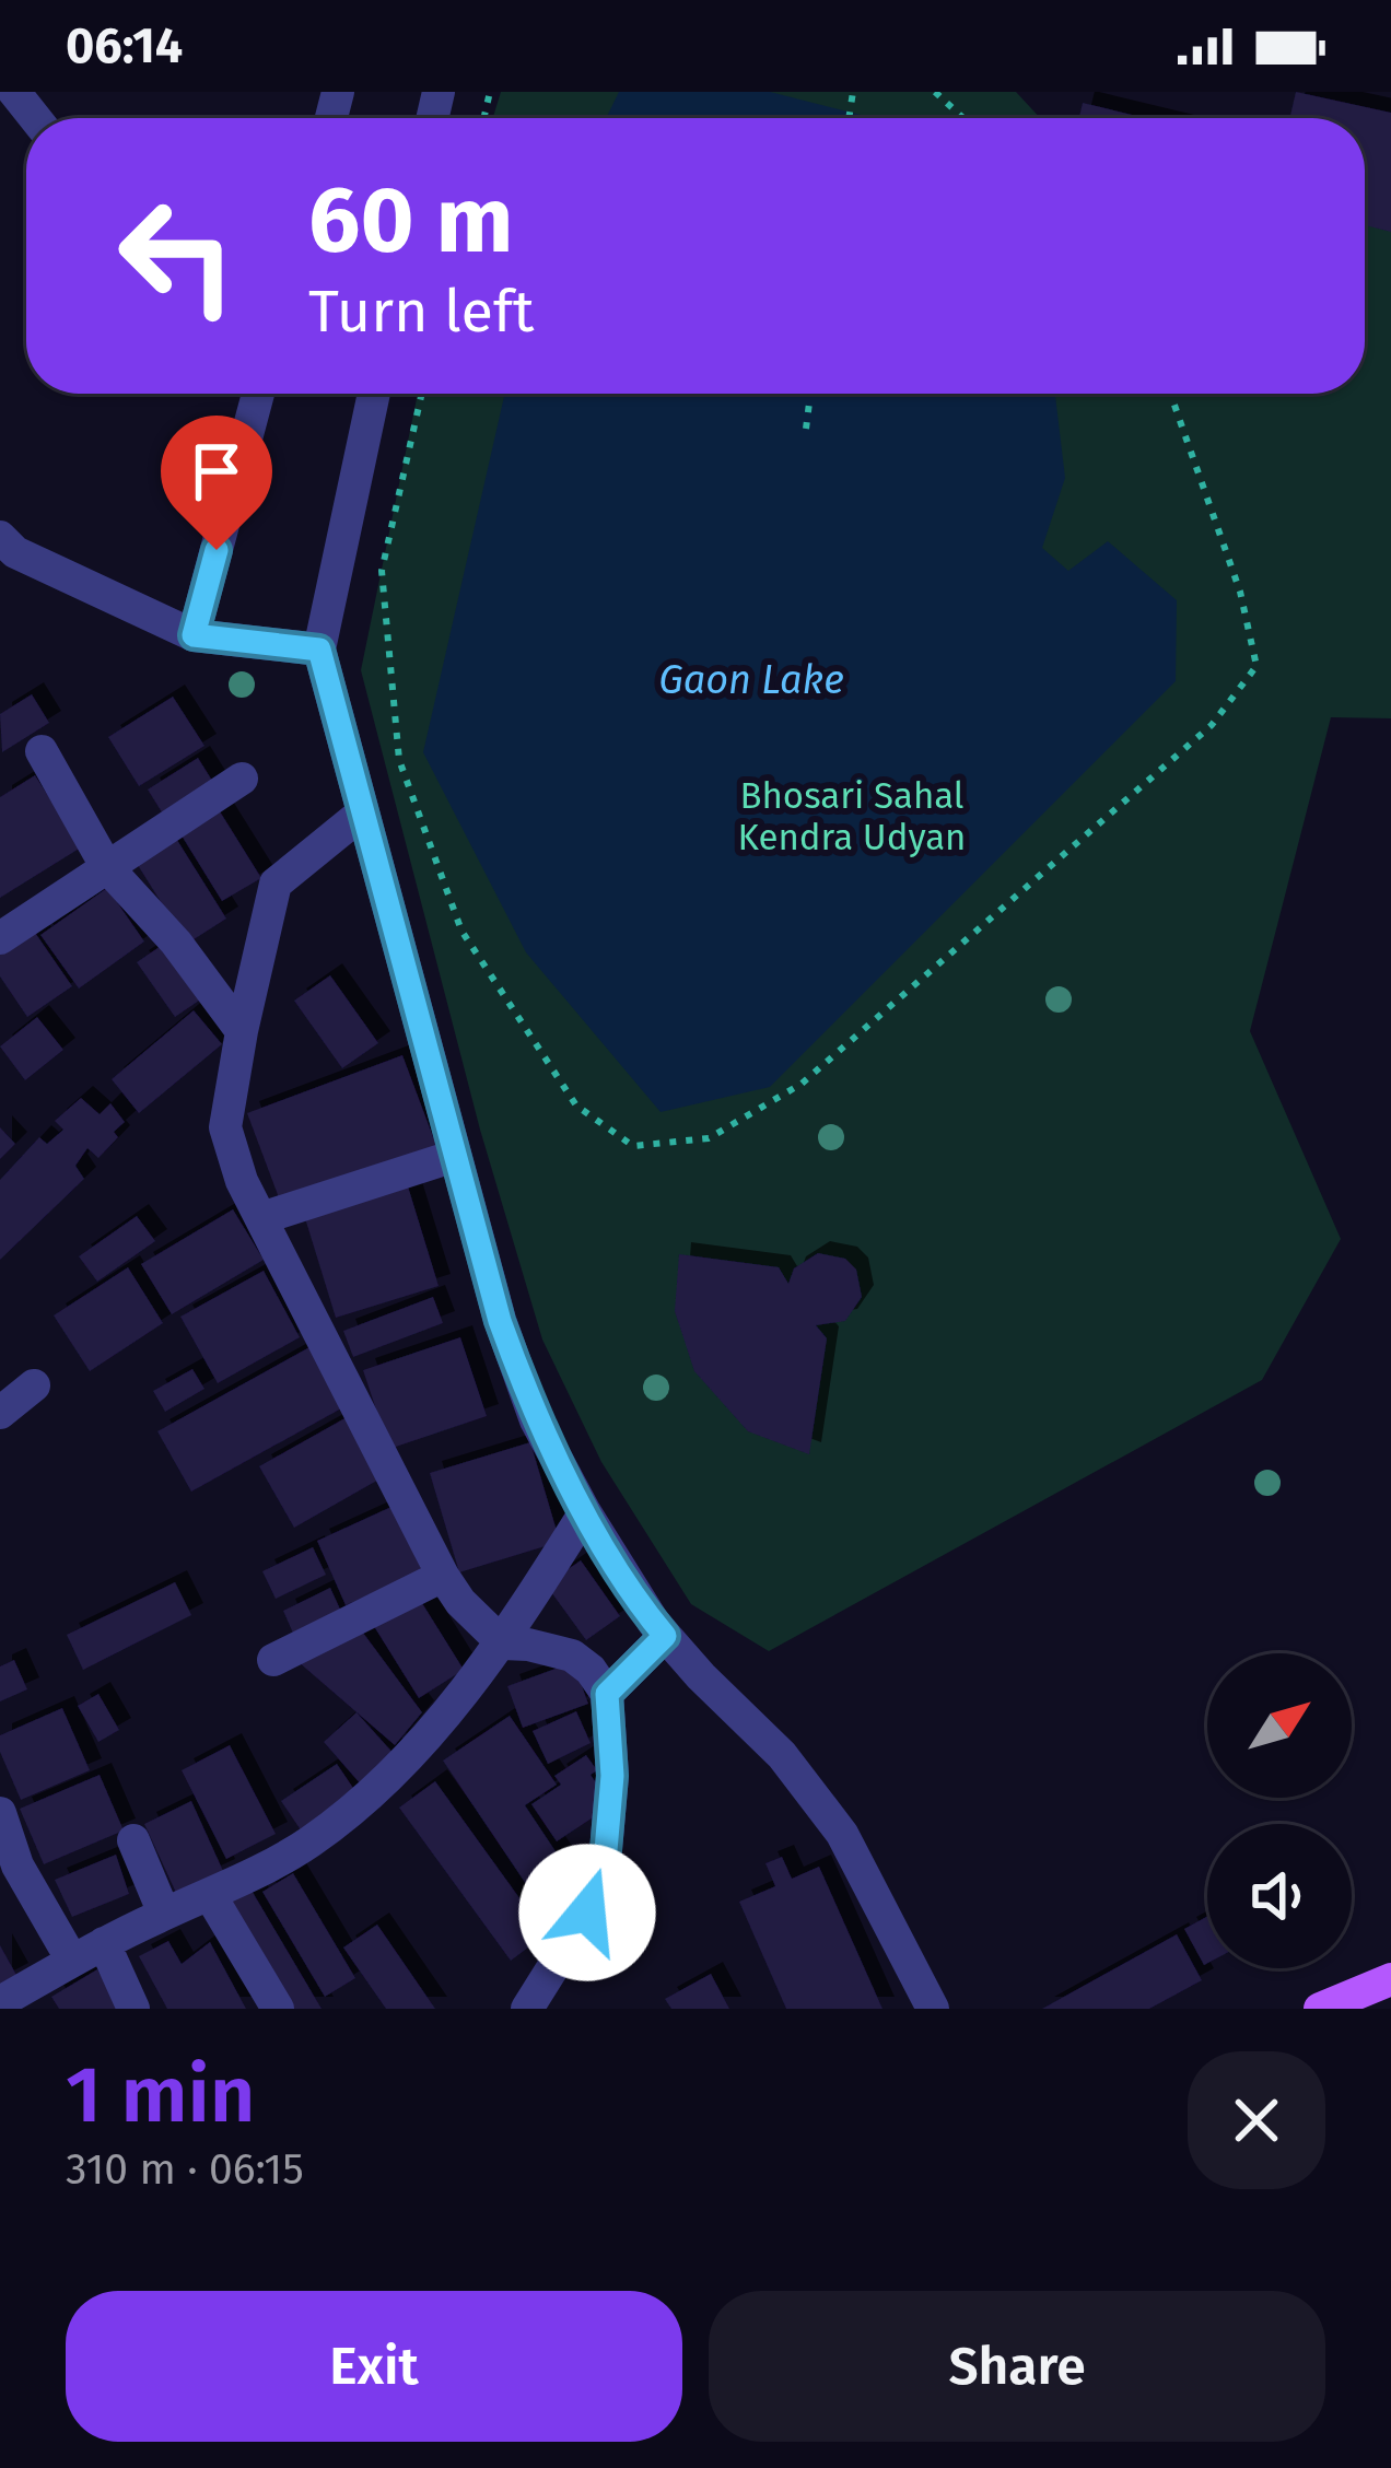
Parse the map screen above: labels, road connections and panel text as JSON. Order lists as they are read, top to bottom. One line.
{"water":["Gaon Lake"],"parks":["Bhosari Sahal Kendra Udyan"],"north":"top right","page":{"status":"06:14","turn":["60 m","Turn left"],"heading":["1 min","310 m · 06:15"],"buttons":["Exit","Share"]}}
